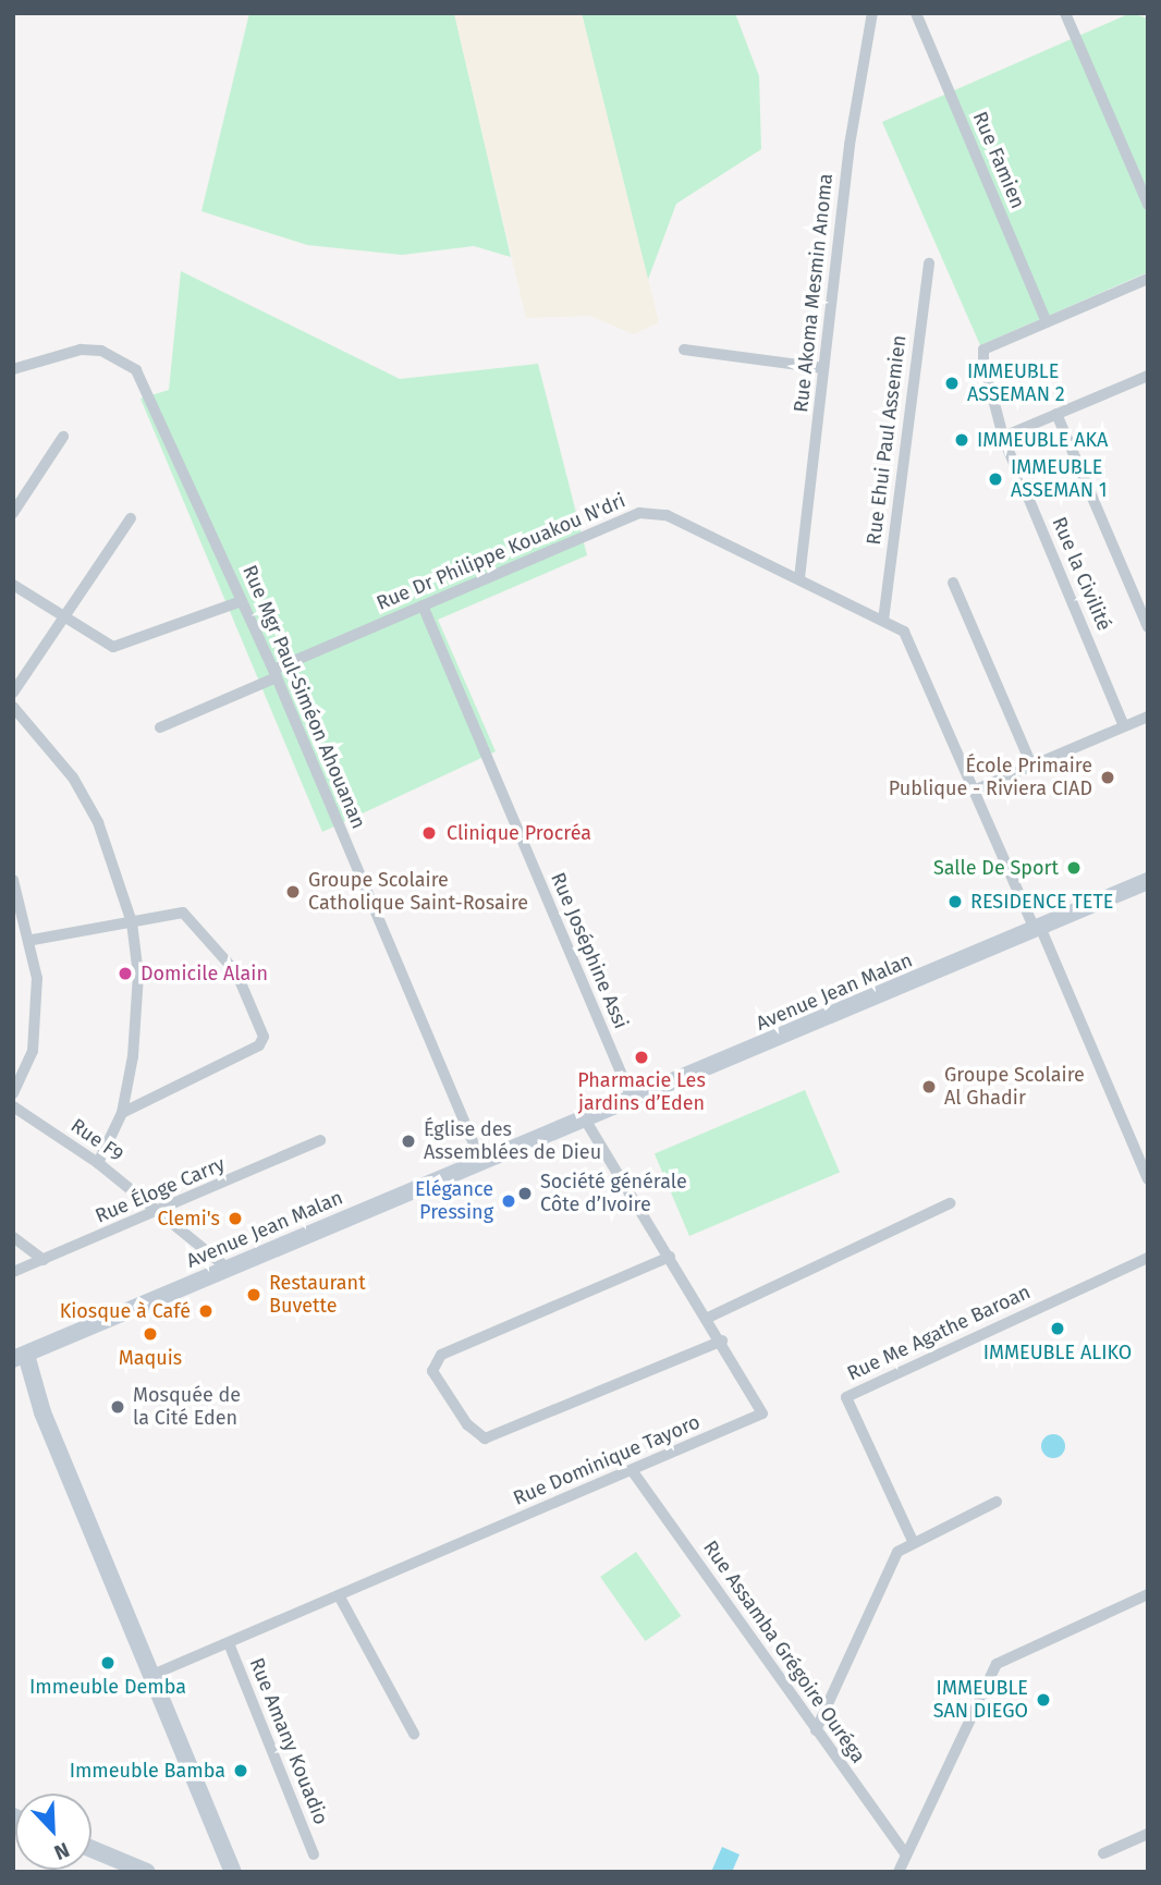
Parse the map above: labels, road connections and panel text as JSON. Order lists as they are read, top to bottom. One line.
{"streets":{"main road":["Avenue Jean Malan"],"street":["Rue Famien","Rue Akoma Mesmin Anoma","Rue Ehui Paul Assemien","Rue Dr Philippe Kouakou N'dri","Rue la Civilité","Rue Mgr Paul-Siméon Ahouanan","Rue Joséphine Assi","Rue F9","Rue Éloge Carry","Rue Me Agathe Baroan","Rue Dominique Tayoro","Rue Assamba Grégoire Ouréga","Rue Amany Kouadio"]},"crossings":[["Rue Famien","Rue la Civilité"],["Rue Akoma Mesmin Anoma","Rue Dr Philippe Kouakou N'dri"],["Rue Ehui Paul Assemien","Rue Dr Philippe Kouakou N'dri"],["Rue Dr Philippe Kouakou N'dri","Rue Mgr Paul-Siméon Ahouanan"],["Rue Dr Philippe Kouakou N'dri","Rue Joséphine Assi"],["Rue Dr Philippe Kouakou N'dri","Avenue Jean Malan"],["Rue Mgr Paul-Siméon Ahouanan","Avenue Jean Malan"],["Rue Joséphine Assi","Avenue Jean Malan"],["Avenue Jean Malan","Rue F9"],["Avenue Jean Malan","Rue Dominique Tayoro"],["Rue F9","Rue Éloge Carry"],["Rue Dominique Tayoro","Rue Assamba Grégoire Ouréga"],["Rue Dominique Tayoro","Rue Amany Kouadio"]],"places":["IMMEUBLE ASSEMAN 2","IMMEUBLE AKA","IMMEUBLE ASSEMAN 1","École Primaire Publique - Riviera CIAD","Clinique Procréa","Salle De Sport","Groupe Scolaire Catholique Saint-Rosaire","RESIDENCE TETE","Domicile Alain","Pharmacie Les jardins d’Eden","Groupe Scolaire Al Ghadir","Église des Assemblées de Dieu","Société générale Côte d’Ivoire","Elégance Pressing","Clemi's","Restaurant Buvette","Kiosque à Café","IMMEUBLE ALIKO","Maquis","Mosquée de la Cité Eden","Immeuble Demba","IMMEUBLE SAN DIEGO","Immeuble Bamba"],"north":"bottom right"}
